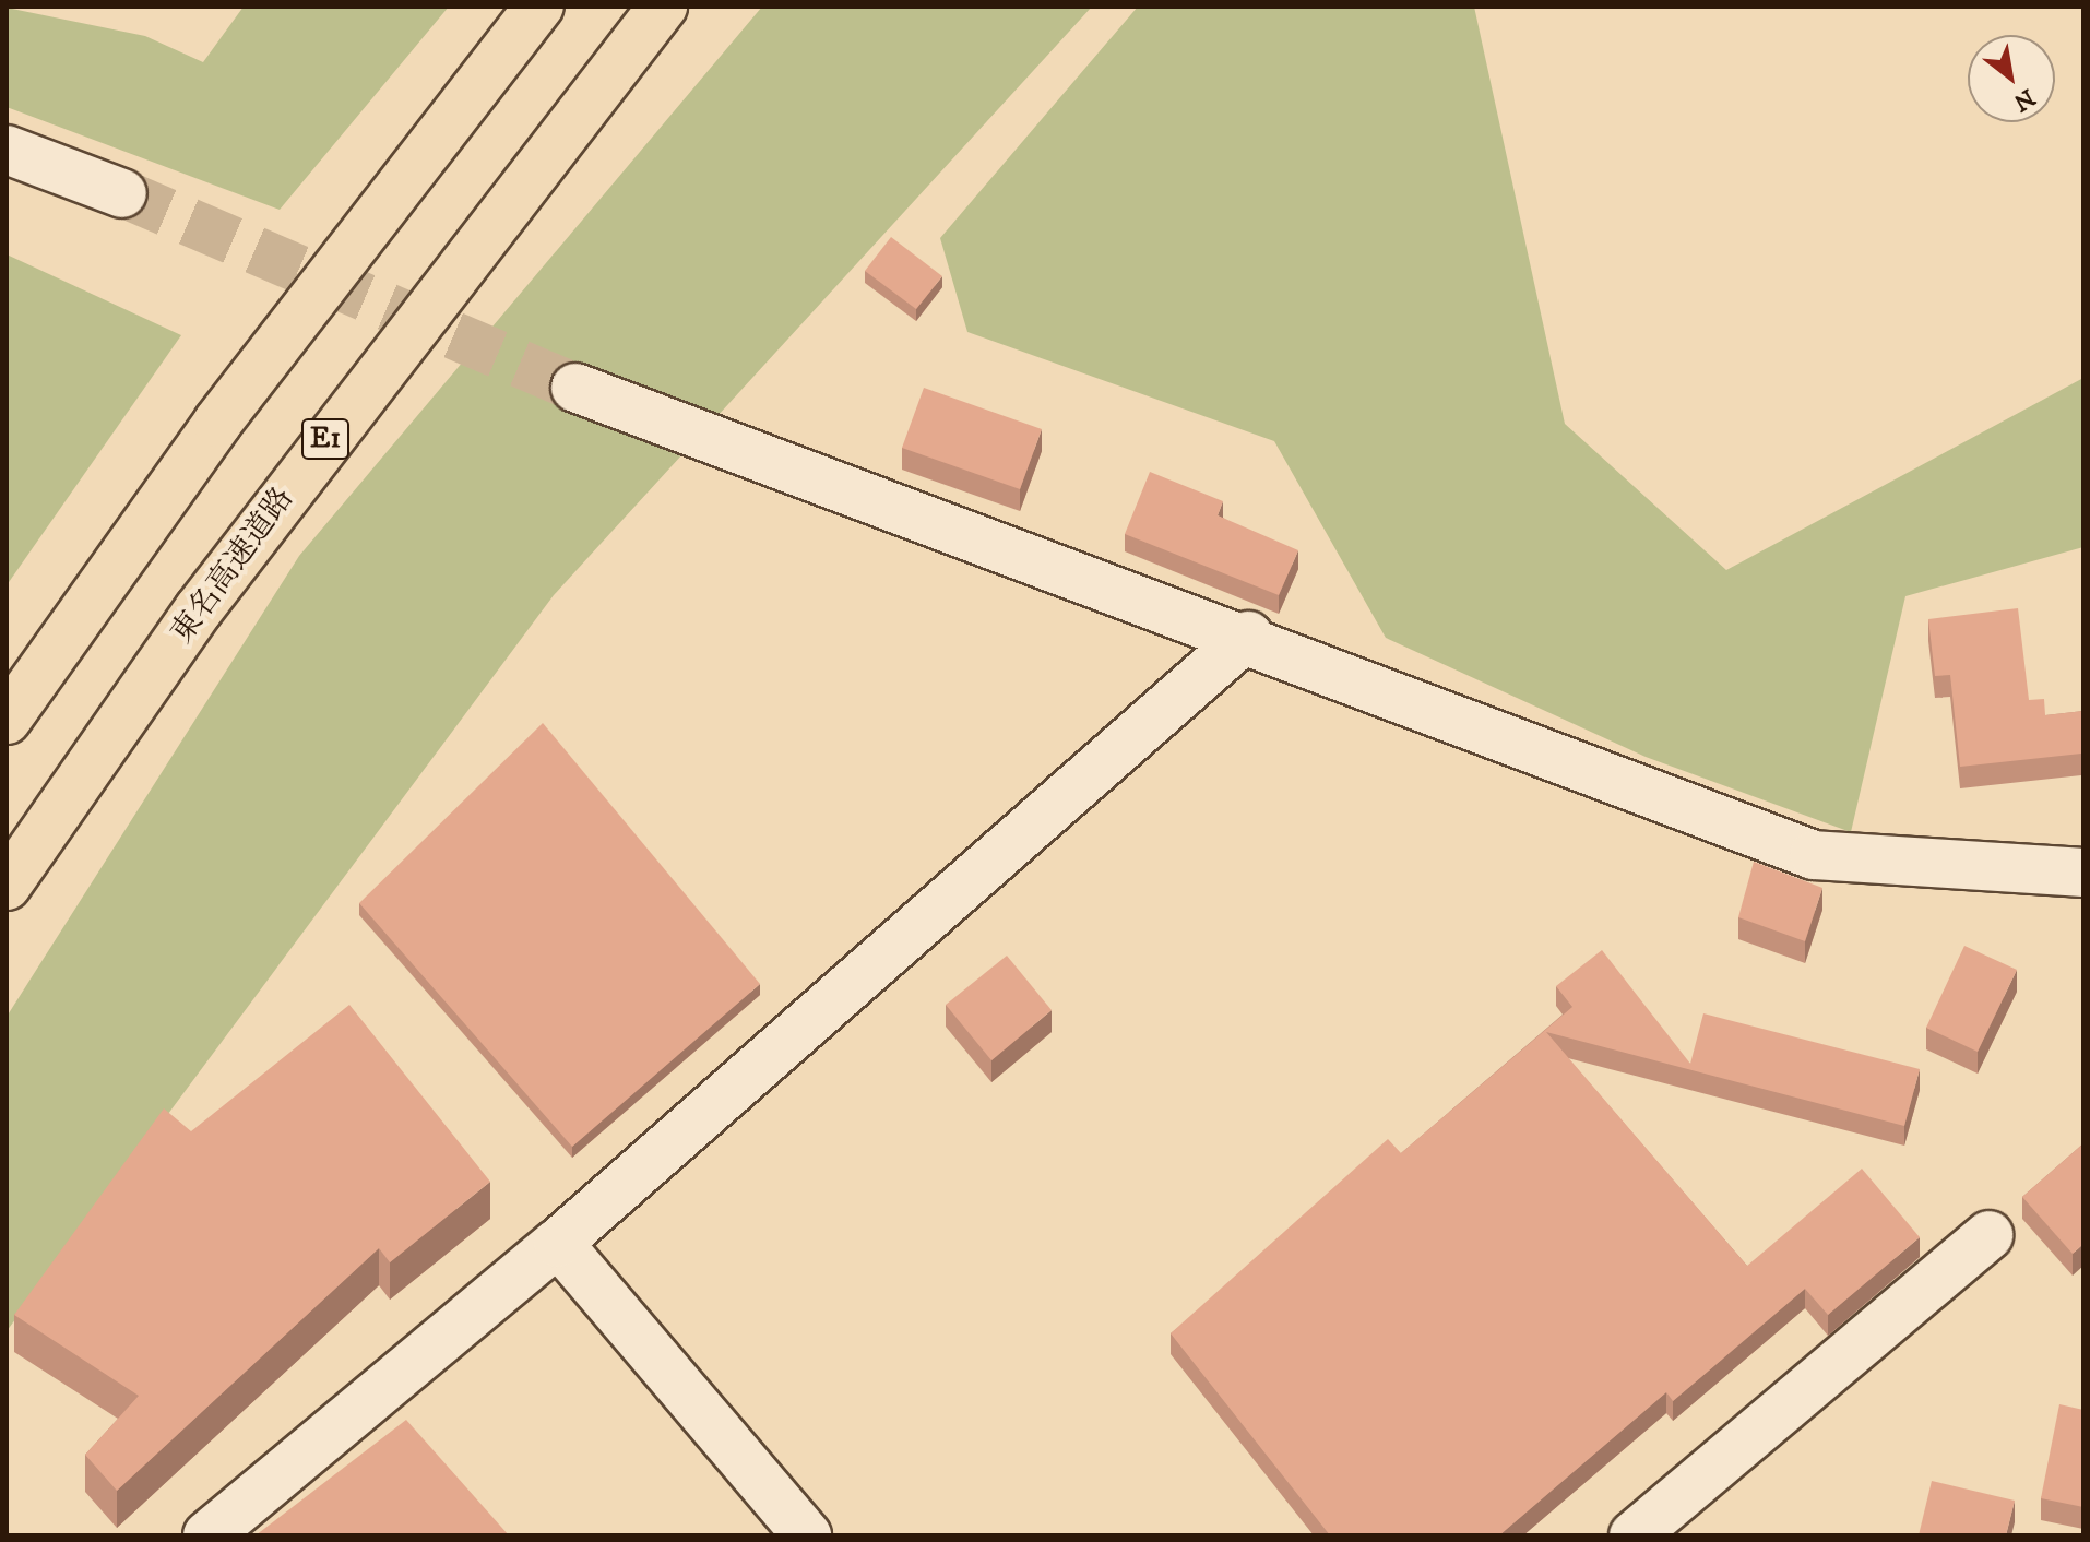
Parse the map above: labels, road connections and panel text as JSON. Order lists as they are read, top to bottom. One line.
{"streets":{"highway":["E1","東名高速道路"]},"north":"bottom right"}
